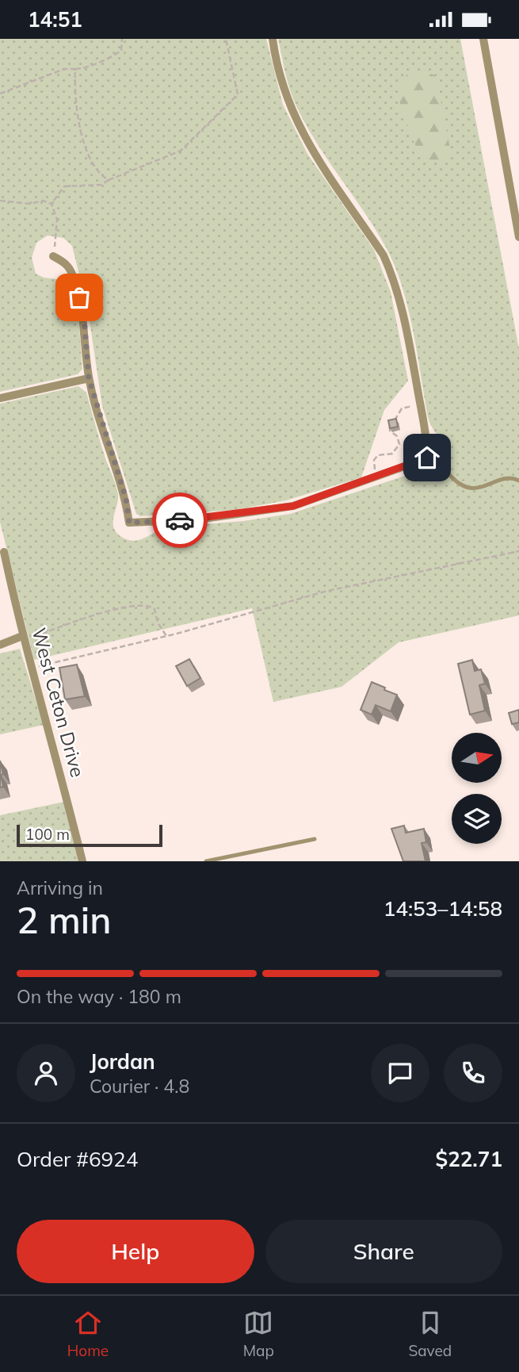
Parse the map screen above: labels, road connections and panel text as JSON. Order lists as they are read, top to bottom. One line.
{"streets":{"street":["West Ceton Drive"]},"scale_bar":"100 m","north":"right","page":{"status":"14:51","scale":"100 m","heading":["2 min","Arriving in","14:53–14:58"],"panel":["Jordan","Courier · 4.8","Order #6924","$22.71"],"bar":"On the way · 180 m","buttons":["Help","Share"],"tabs":["Home","Map","Saved"]}}
